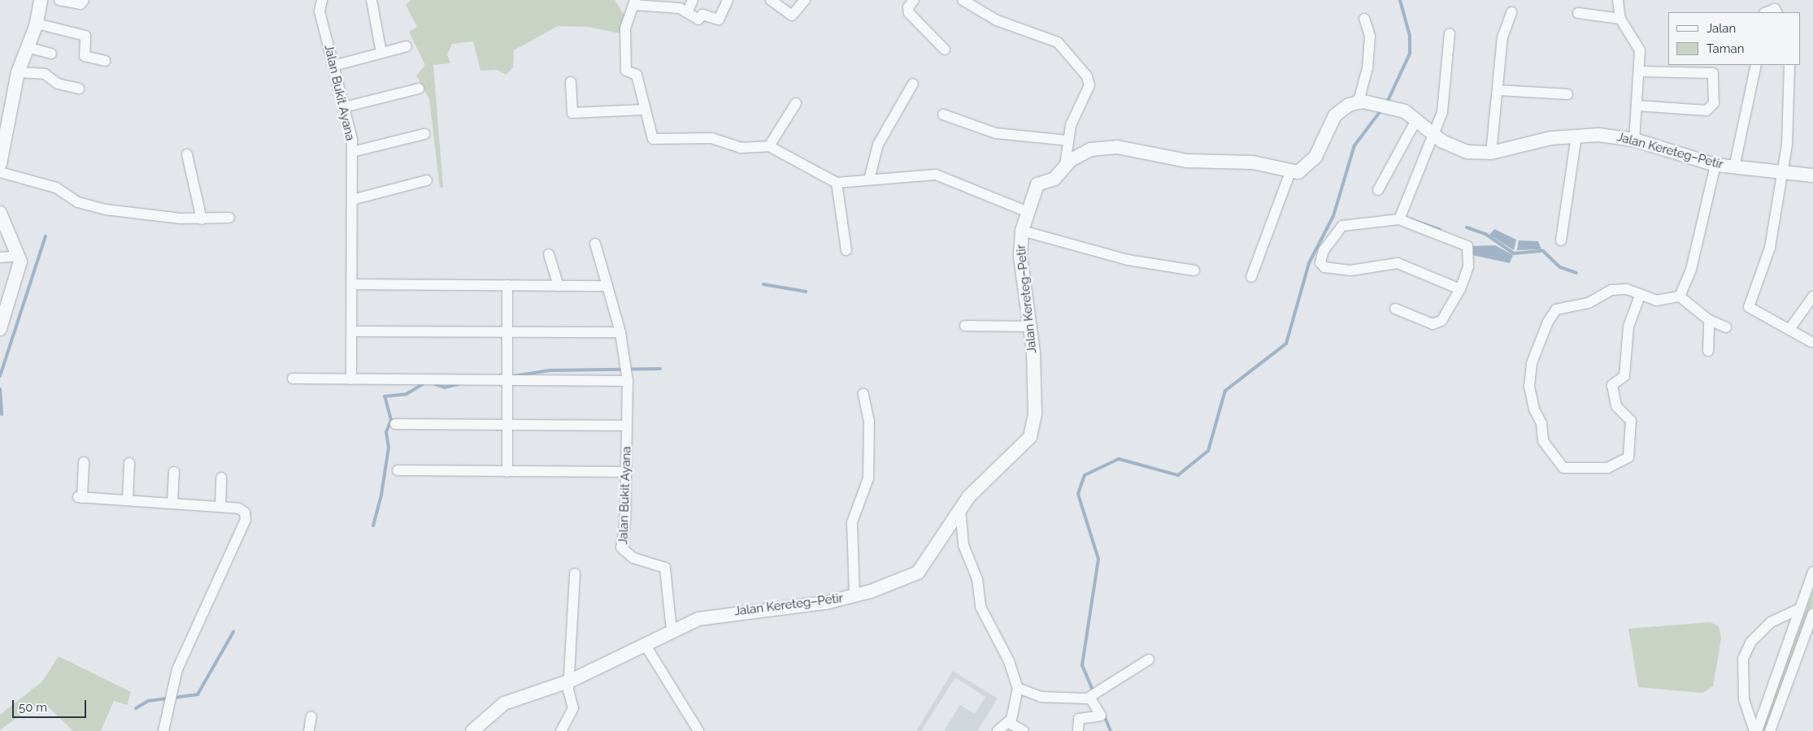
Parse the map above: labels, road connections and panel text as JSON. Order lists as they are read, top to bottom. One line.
{"streets":{"street":["Jalan Bukit Ayana","Jalan Kereteg–Petir"]},"crossings":[["Jalan Bukit Ayana","Jalan Kereteg–Petir"]],"legend":["Jalan","Taman"],"scale_bar":"50 m"}
